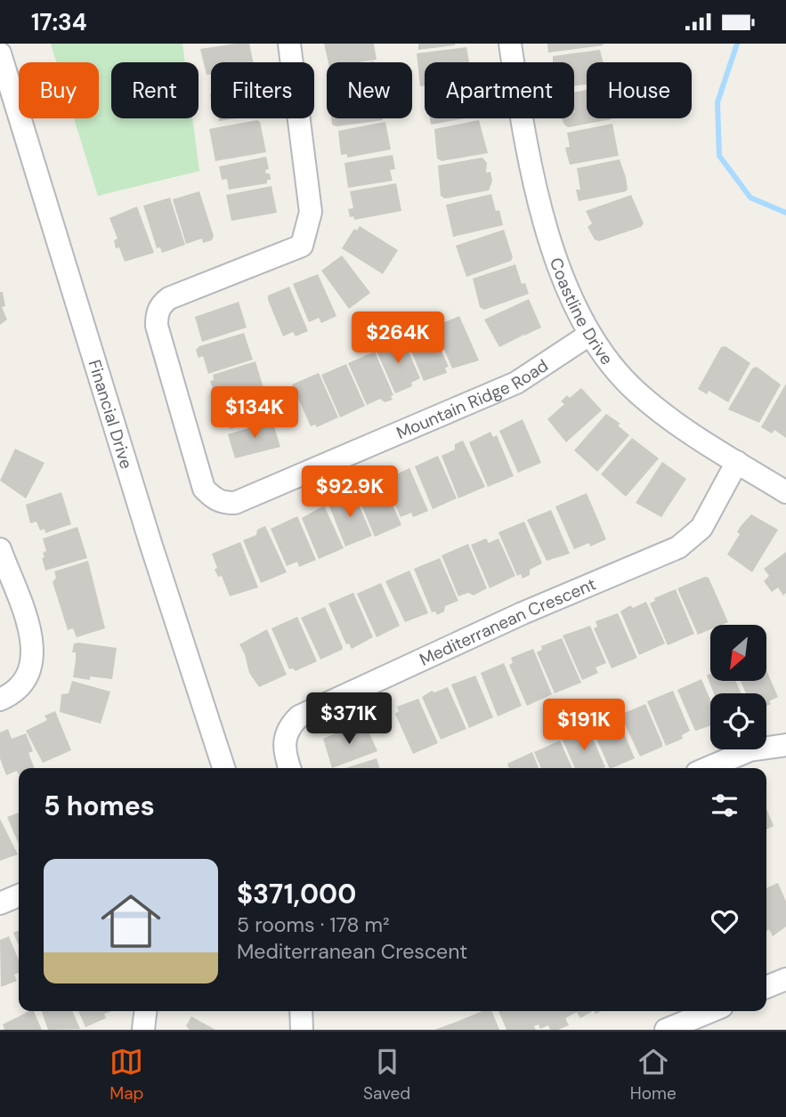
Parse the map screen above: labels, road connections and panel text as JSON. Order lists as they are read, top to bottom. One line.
{"streets":{"street":["Coastline Drive","Mountain Ridge Road","Financial Drive","Mediterranean Crescent"]},"crossings":[["Coastline Drive","Mountain Ridge Road"],["Coastline Drive","Mediterranean Crescent"]],"north":"bottom left","page":{"status":"17:34","chip":["Buy","Rent","Filters","New","Apartment","House"],"price":["$264K","$134K","$92.9K","$371K","$191K"],"heading":"5 homes","list":[{"name":"$371,000","note":"5 rooms · 178 m² · Mediterranean Crescent"}],"tabs":["Map","Saved","Home"]}}
